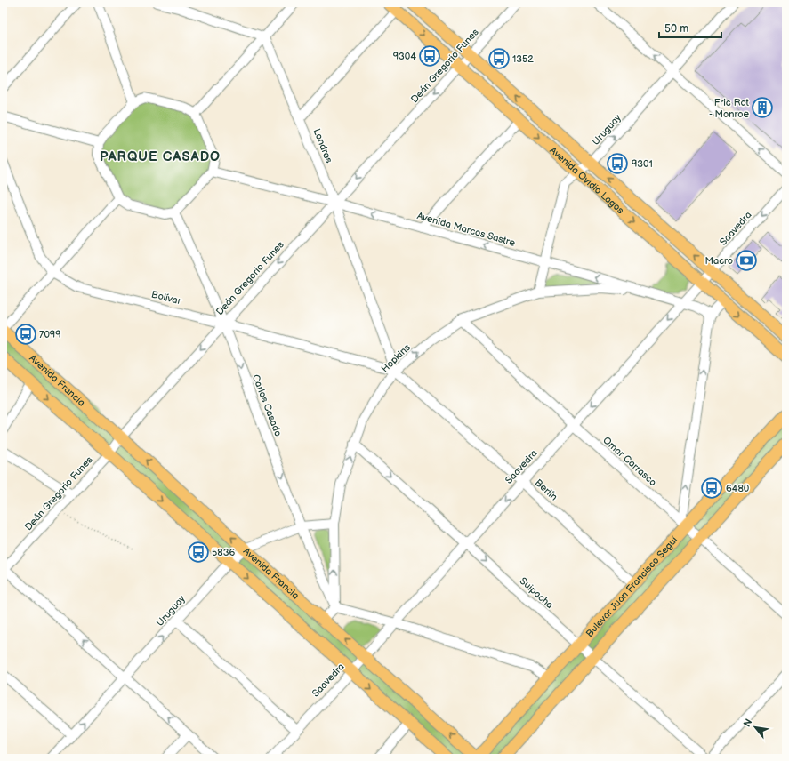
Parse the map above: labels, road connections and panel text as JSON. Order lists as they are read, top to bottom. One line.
{"streets":{"main road":["Avenida Ovidio Lagos","Avenida Francia","Bulevar Juan Francisco Seguí"],"street":["Deán Gregorio Funes","Uruguay","Londres","Saavedra","Avenida Marcos Sastre","Bolívar","Hopkins","Carlos Casado","Omar Carrasco","Berlín","Suipacha"]},"crossings":[["Deán Gregorio Funes","Londres"],["Deán Gregorio Funes","Avenida Ovidio Lagos"],["Deán Gregorio Funes","Avenida Marcos Sastre"],["Deán Gregorio Funes","Bolívar"],["Deán Gregorio Funes","Avenida Francia"],["Deán Gregorio Funes","Carlos Casado"],["Uruguay","Avenida Ovidio Lagos"],["Uruguay","Avenida Marcos Sastre"],["Uruguay","Hopkins"],["Uruguay","Avenida Francia"],["Uruguay","Carlos Casado"],["Londres","Avenida Marcos Sastre"],["Londres","Bolívar"],["Londres","Hopkins"],["Londres","Berlín"],["Avenida Ovidio Lagos","Saavedra"],["Saavedra","Avenida Marcos Sastre"],["Saavedra","Avenida Francia"],["Saavedra","Omar Carrasco"],["Saavedra","Berlín"],["Saavedra","Suipacha"],["Avenida Marcos Sastre","Hopkins"],["Avenida Marcos Sastre","Carlos Casado"],["Bolívar","Hopkins"],["Bolívar","Carlos Casado"],["Bolívar","Berlín"],["Hopkins","Carlos Casado"],["Hopkins","Omar Carrasco"],["Hopkins","Berlín"],["Hopkins","Suipacha"],["Avenida Francia","Bulevar Juan Francisco Seguí"],["Omar Carrasco","Bulevar Juan Francisco Seguí"],["Berlín","Bulevar Juan Francisco Seguí"],["Bulevar Juan Francisco Seguí","Suipacha"]],"one_way":["Deán Gregorio Funes","Uruguay","Saavedra","Avenida Marcos Sastre","Hopkins","Carlos Casado"],"districts":["PARQUE CASADO"],"places":{"bus stop":["9304","1352","9301","7099","6480","5836"],"building":["Fric Rot - Monroe"],"bank":["Macro"]},"scale_bar":"50 m","north":"top left"}
